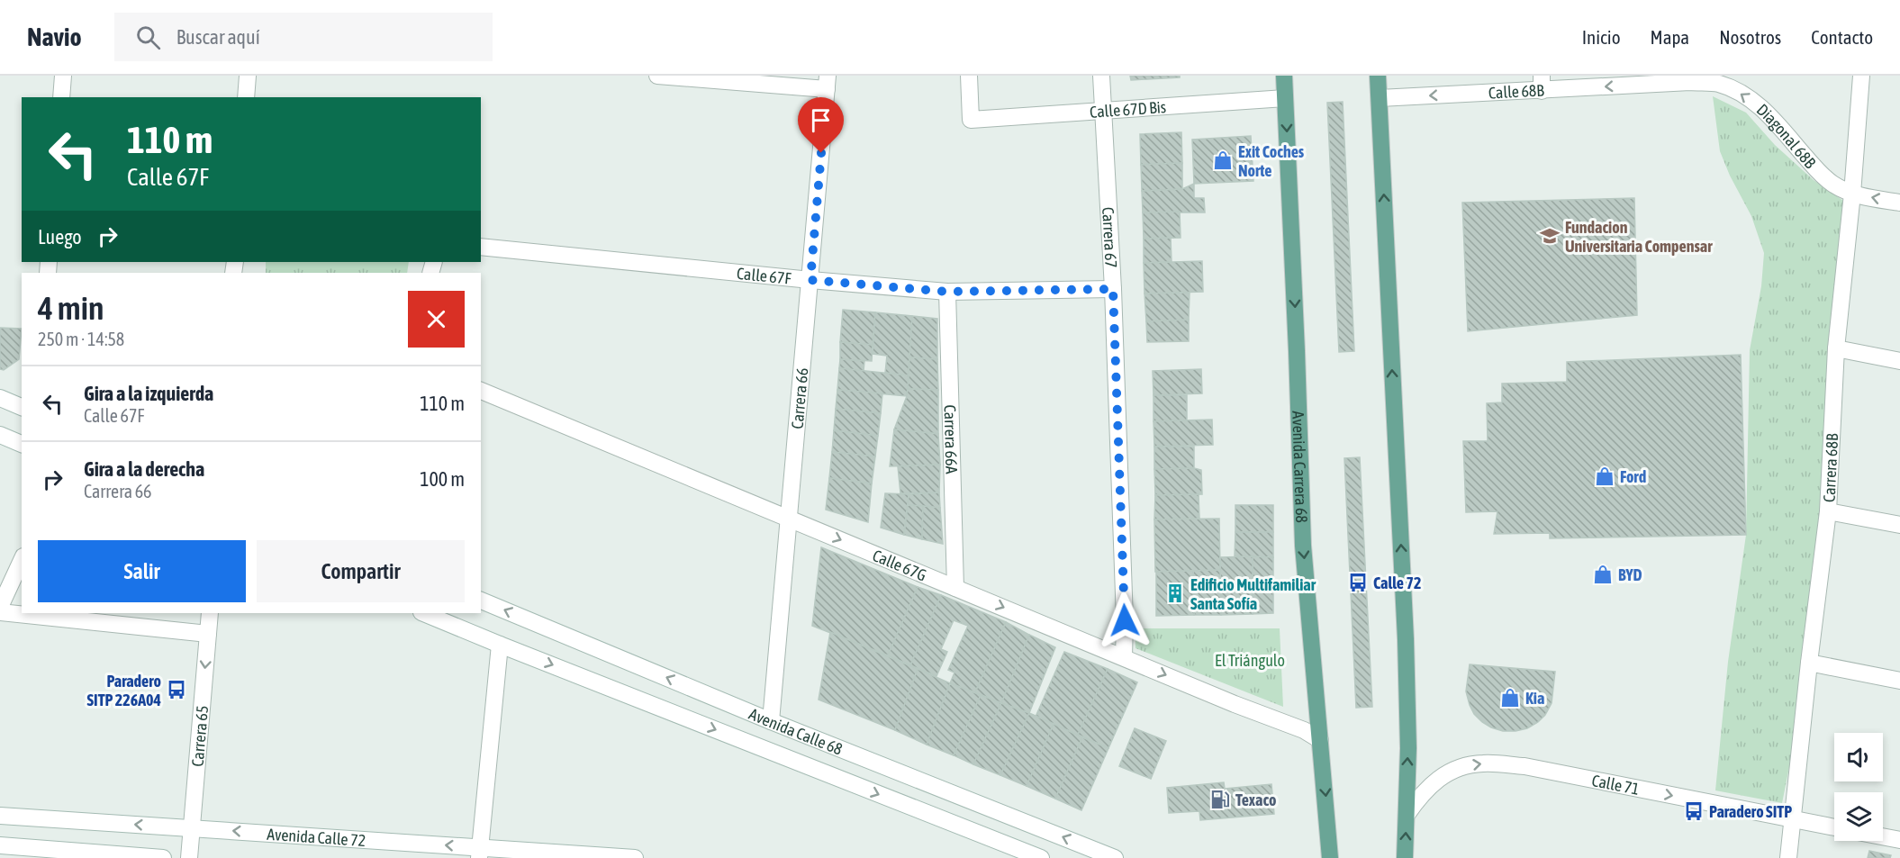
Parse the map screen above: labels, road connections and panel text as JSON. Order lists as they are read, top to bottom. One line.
{"streets":{"main road":["Avenida Carrera 68"],"street":["Calle 68B","Calle 67D Bis","Diagonal 68B","Carrera 67","Calle 67F","Carrera 66","Carrera 66A","Carrera 68B","Calle 67G","Avenida Calle 68","Carrera 65","Calle 71","Avenida Calle 72"]},"crossings":[["Calle 68B","Diagonal 68B"],["Calle 67D Bis","Carrera 67"],["Calle 67D Bis","Avenida Carrera 68"],["Diagonal 68B","Carrera 68B"],["Carrera 67","Calle 67F"],["Carrera 67","Calle 67G"],["Calle 67F","Carrera 66"],["Calle 67F","Carrera 66A"],["Carrera 66","Calle 67G"],["Carrera 66","Avenida Calle 68"],["Carrera 66A","Calle 67G"],["Avenida Carrera 68","Calle 67G"],["Carrera 68B","Calle 71"],["Carrera 65","Avenida Calle 72"]],"one_way":["Calle 68B","Diagonal 68B","Calle 67G","Carrera 65","Calle 71"],"parks":["El Triángulo"],"places":{"shop":["Exit Coches Norte","Ford","BYD","Kia"],"school or university":["Fundacion Universitaria Compensar"],"bus stop":["Calle 72","Paradero SITP 226A04","Paradero SITP"],"building":["Edificio Multifamiliar Santa Sofía"],"fuel station":["Texaco"]},"page":{"header":"Navio","search":"Buscar aquí","nav":["Inicio","Mapa","Nosotros","Contacto"],"turn":["110 m","Calle 67F"],"then":"Luego","heading":["4 min","250 m · 14:58"],"list":[{"name":"Gira a la izquierda","note":"Calle 67F","value":"110 m"},{"name":"Gira a la derecha","note":"Carrera 66","value":"100 m"}],"buttons":["Salir","Compartir"]}}
